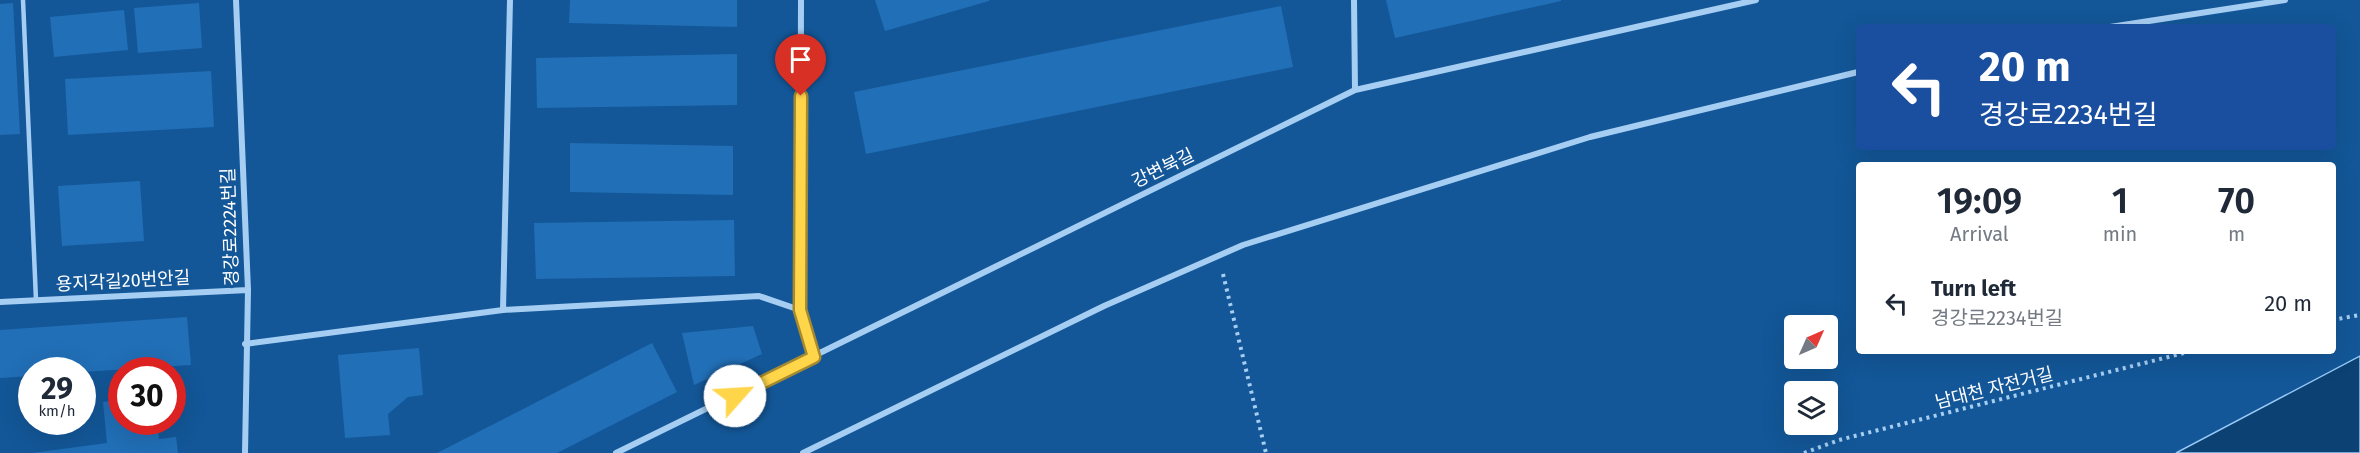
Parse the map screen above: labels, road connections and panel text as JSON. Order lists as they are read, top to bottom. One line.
{"streets":{"street":["강변북길","경강로2224번길","용지각길20번안길"],"path":["남대천 자전거길"]},"crossings":[["경강로2224번길","용지각길20번안길"]],"north":"top right","page":{"turn":["20 m","경강로2234번길"],"eta":["19:09","Arrival","1","min","70","m"],"list":[{"name":"Turn left","note":"경강로2234번길","value":"20 m"}],"speed":"29 km/h","limit":"30"}}
